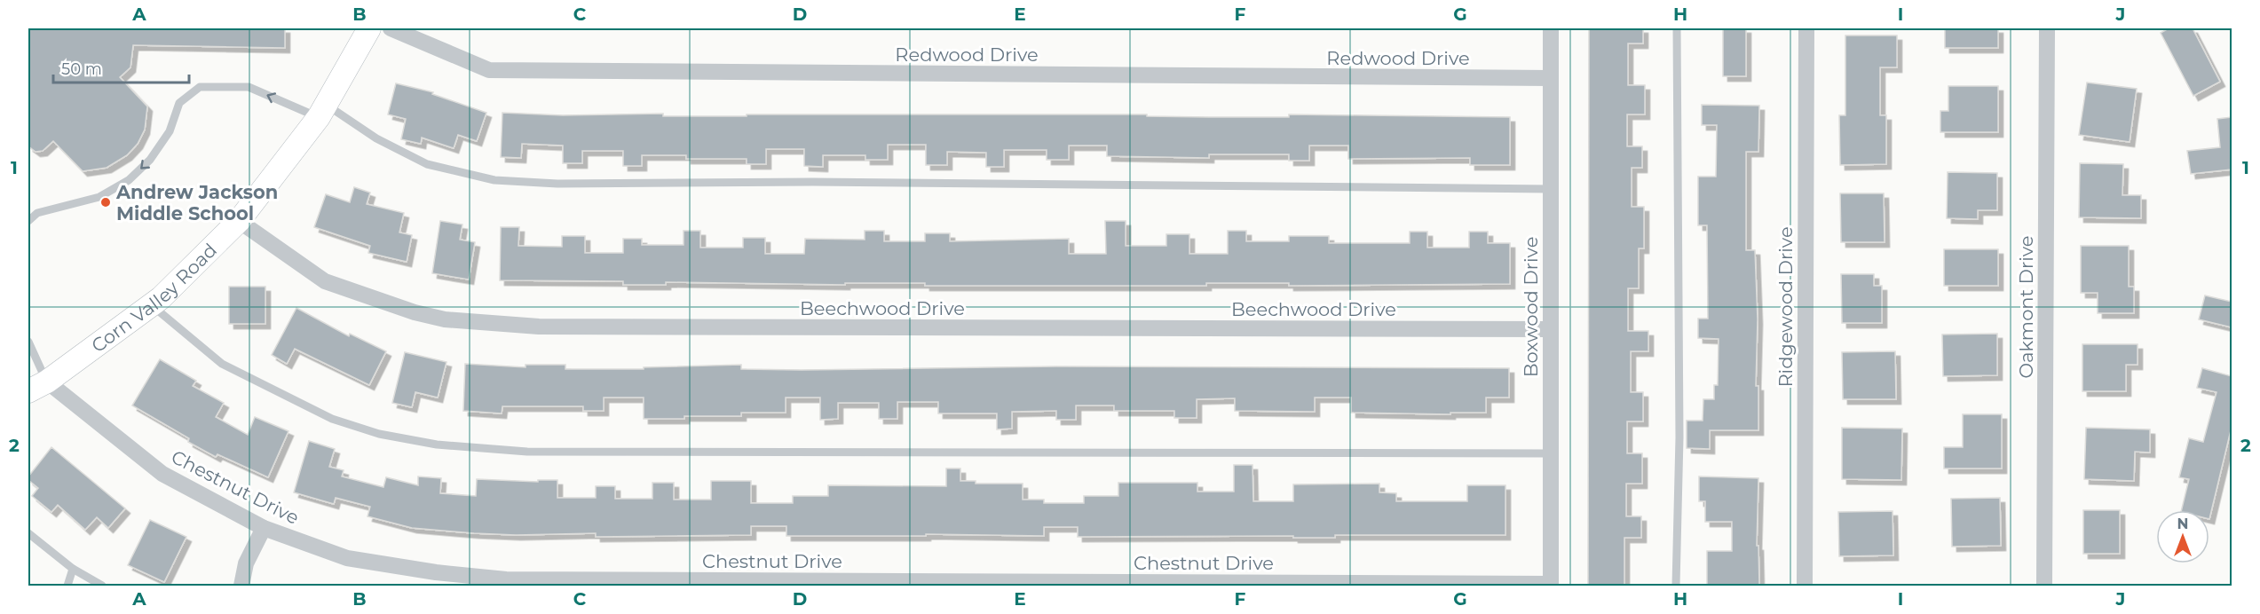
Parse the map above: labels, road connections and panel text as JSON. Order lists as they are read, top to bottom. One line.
{"streets":{"main road":["Corn Valley Road"],"street":["Redwood Drive","Boxwood Drive","Ridgewood Drive","Oakmont Drive","Beechwood Drive","Chestnut Drive"]},"crossings":[["Redwood Drive","Boxwood Drive"],["Corn Valley Road","Beechwood Drive"],["Corn Valley Road","Chestnut Drive"],["Boxwood Drive","Beechwood Drive"],["Boxwood Drive","Chestnut Drive"]],"places":["Andrew Jackson Middle School"],"scale_bar":"50 m","north":"top","grid":{"columns":["A","B","C","D","E","F","G","H","I","J"],"rows":["1","2"]}}
